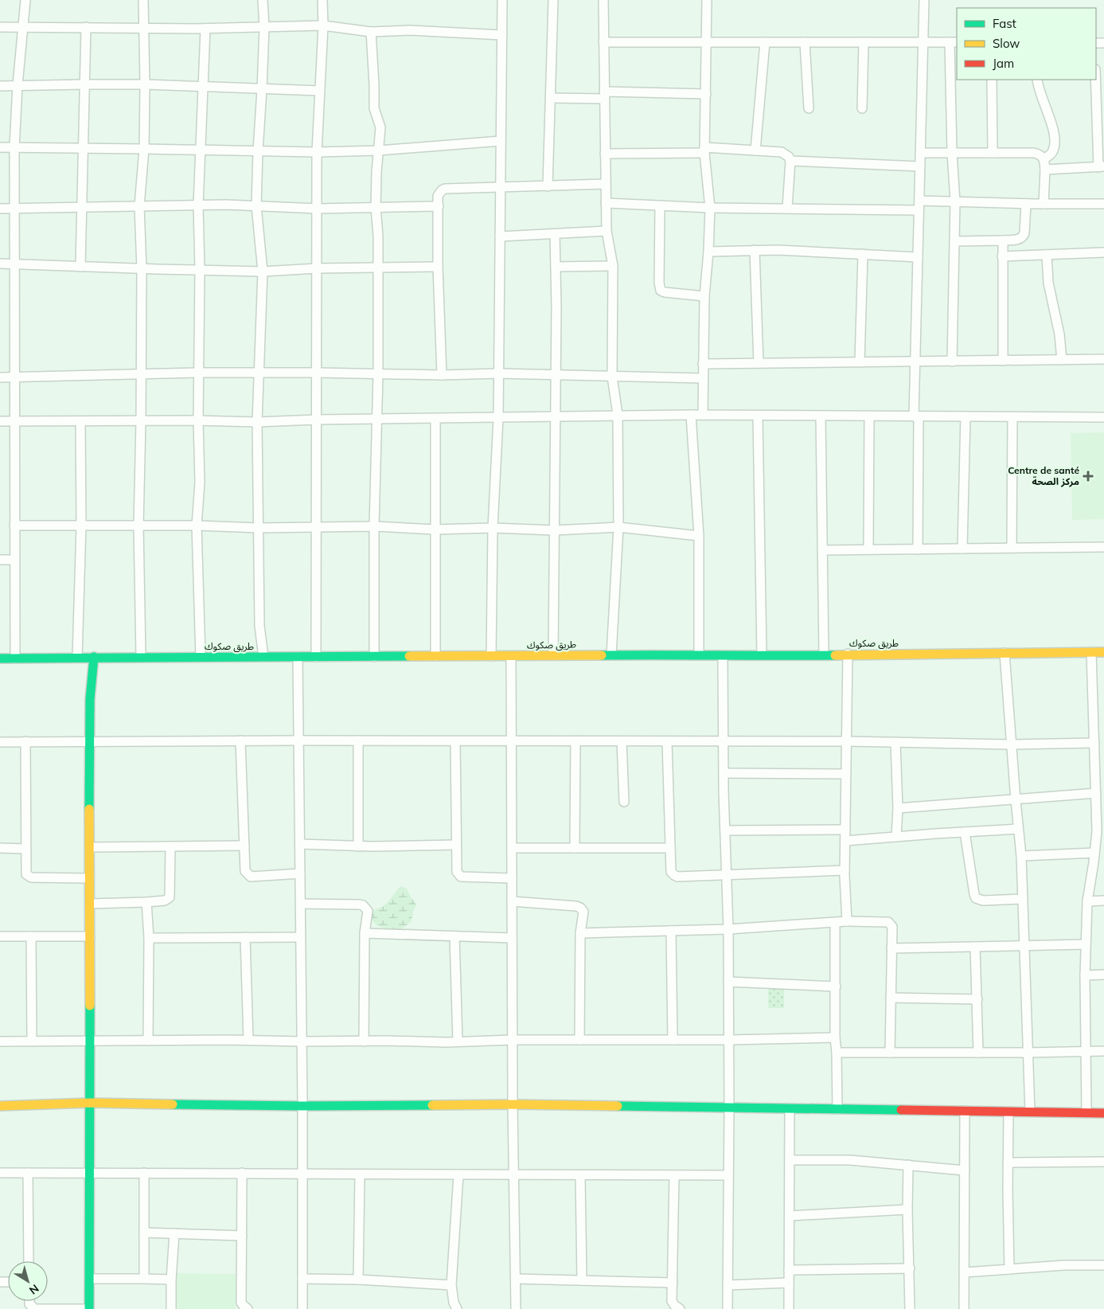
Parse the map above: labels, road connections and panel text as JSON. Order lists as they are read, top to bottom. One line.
{"streets":{"street":["طريق صكوك"]},"places":{"health":["Centre de santé مركز الصحة"]},"legend":["Fast","Slow","Jam"],"north":"bottom right"}
